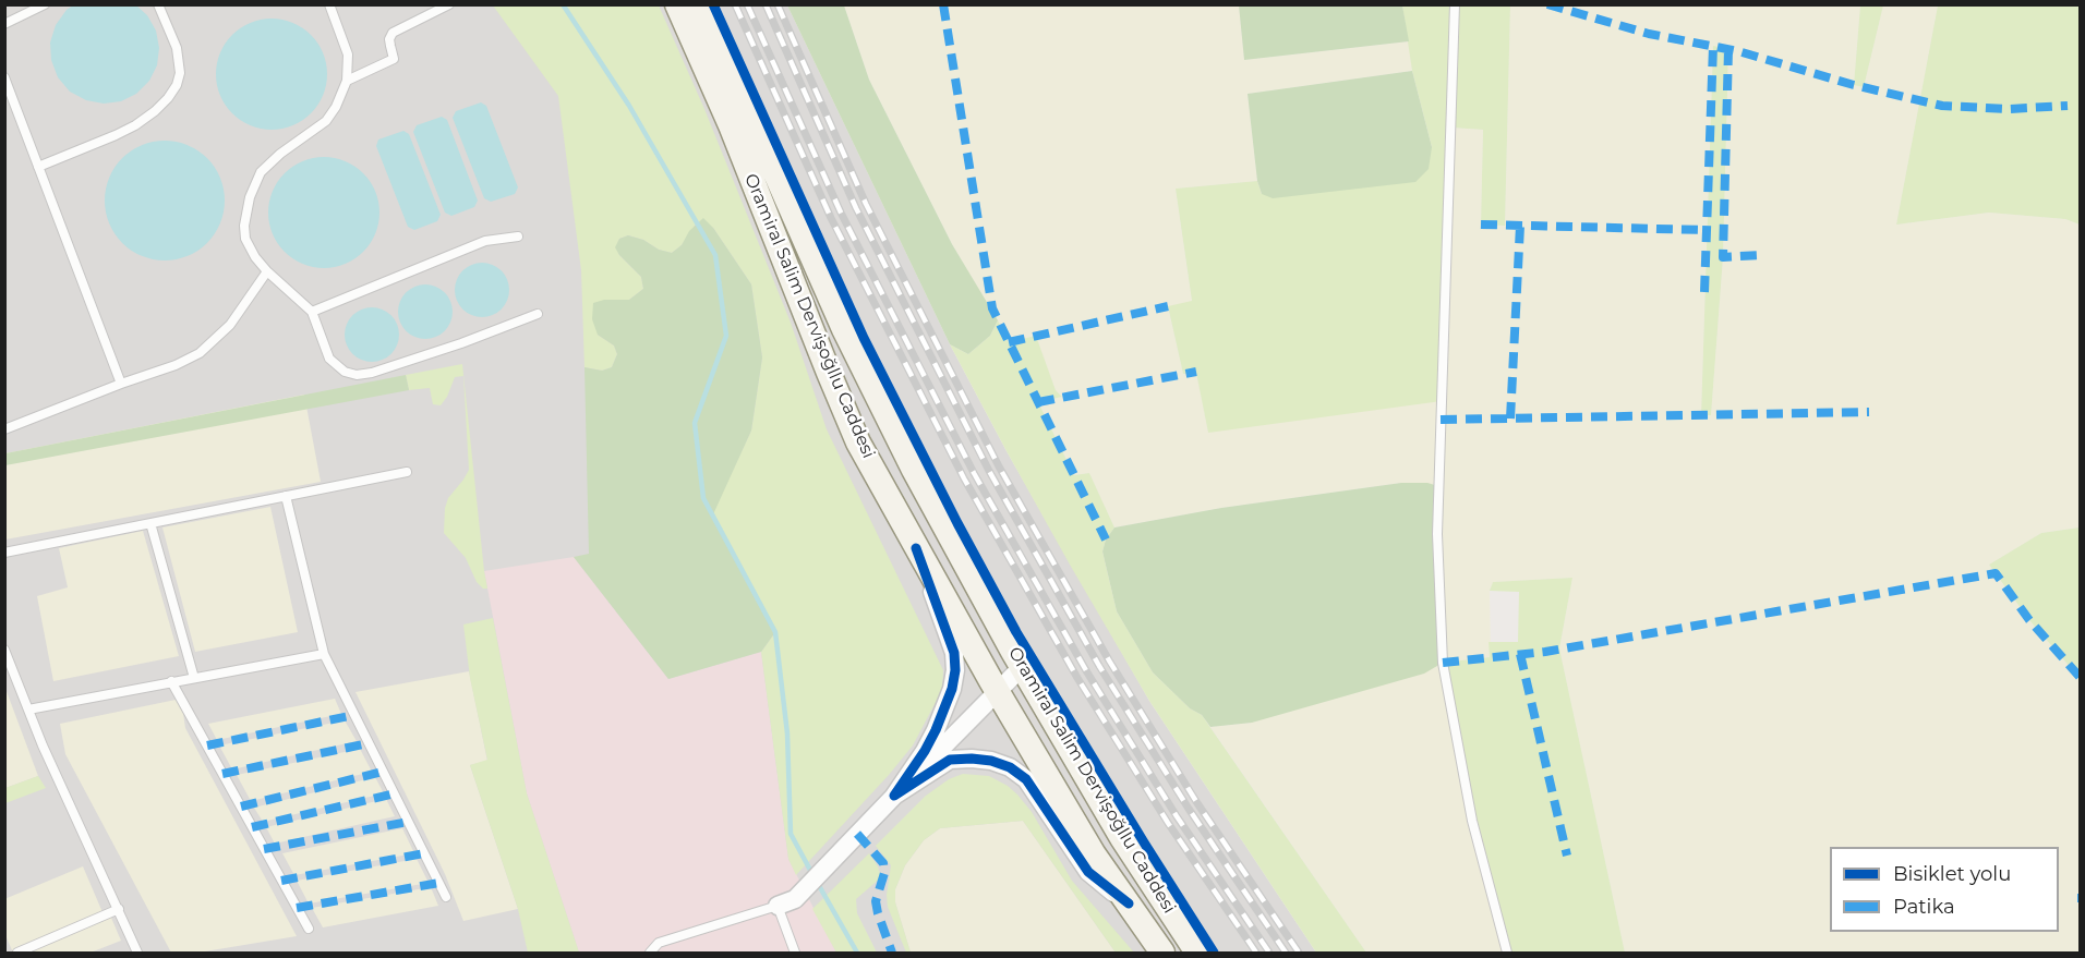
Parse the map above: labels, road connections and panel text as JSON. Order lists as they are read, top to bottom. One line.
{"streets":{"main road":["Oramiral Salim Dervişoğllu Caddesi"]},"legend":["Bisiklet yolu","Patika"]}
